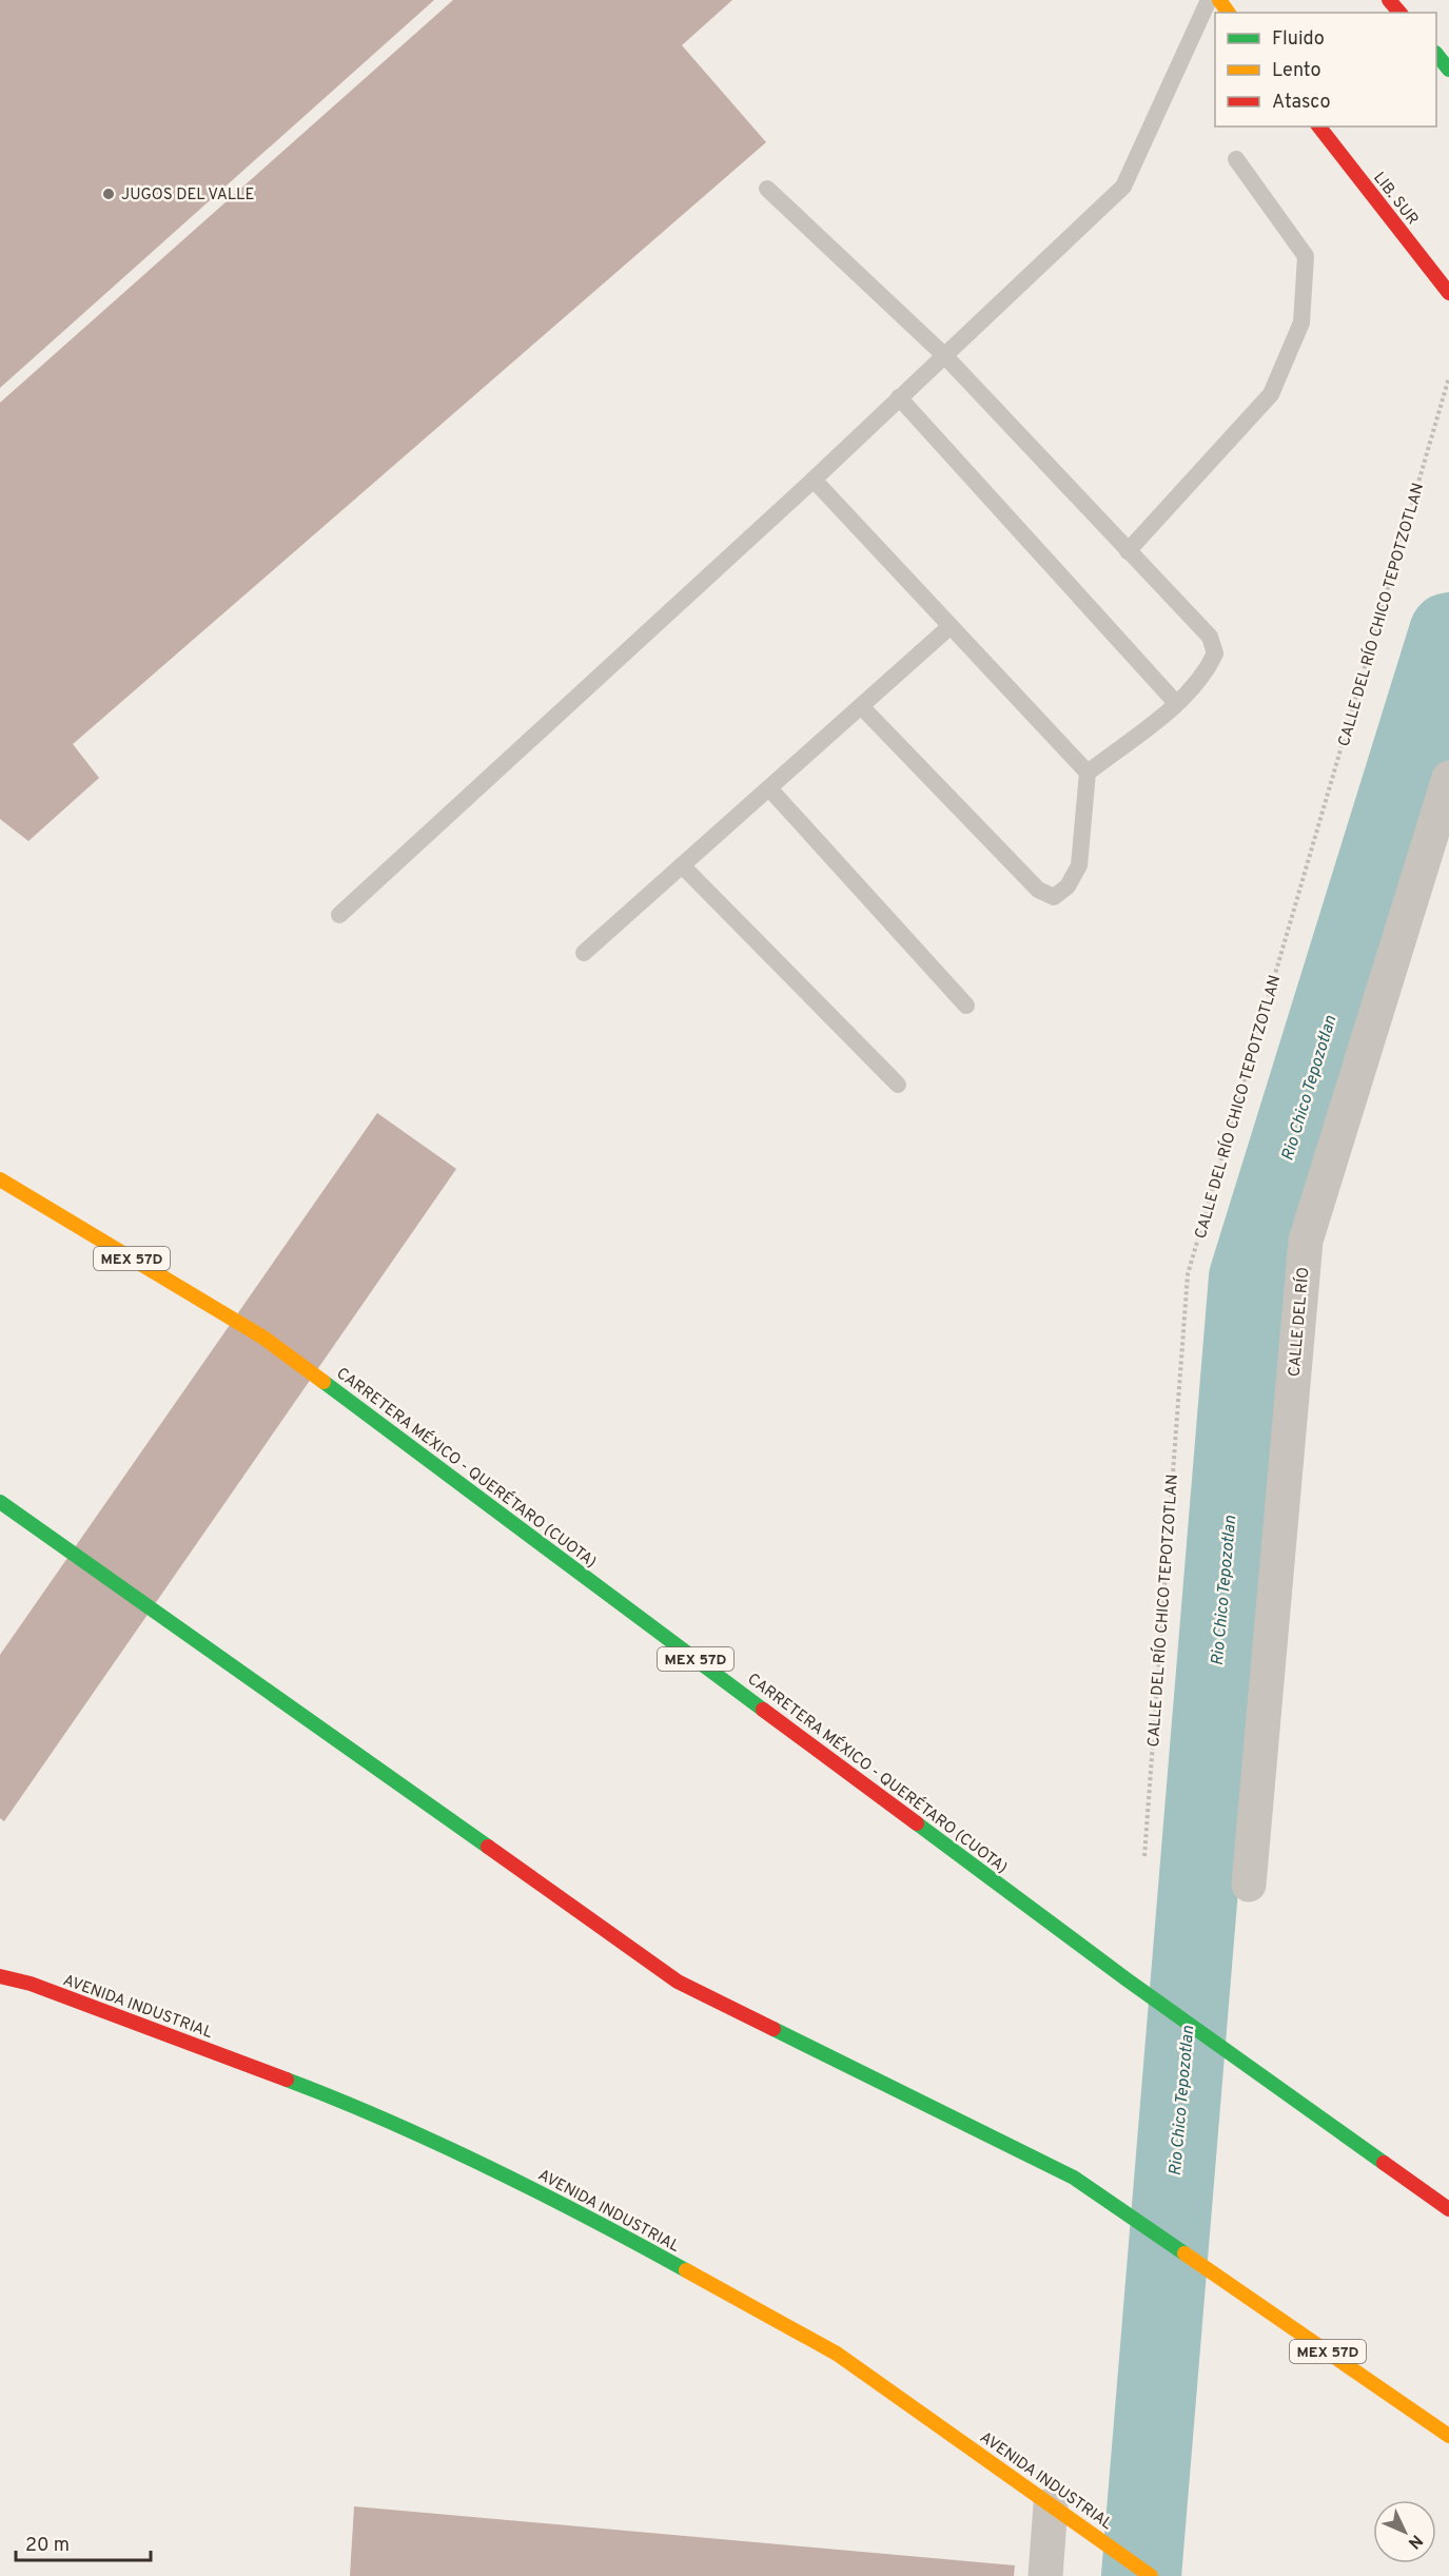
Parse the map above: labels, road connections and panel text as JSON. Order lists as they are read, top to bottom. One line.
{"streets":{"main road":["LIB. SUR","MEX 57D","CARRETERA MÉXICO - QUERÉTARO (CUOTA)","AVENIDA INDUSTRIAL"],"street":["CALLE DEL RÍO"],"path":["CALLE DEL RÍO CHICO TEPOTZOTLAN"]},"water":["Rio Chico Tepozotlan"],"places":["JUGOS DEL VALLE"],"legend":["Fluido","Lento","Atasco"],"scale_bar":"20 m","north":"bottom right"}
